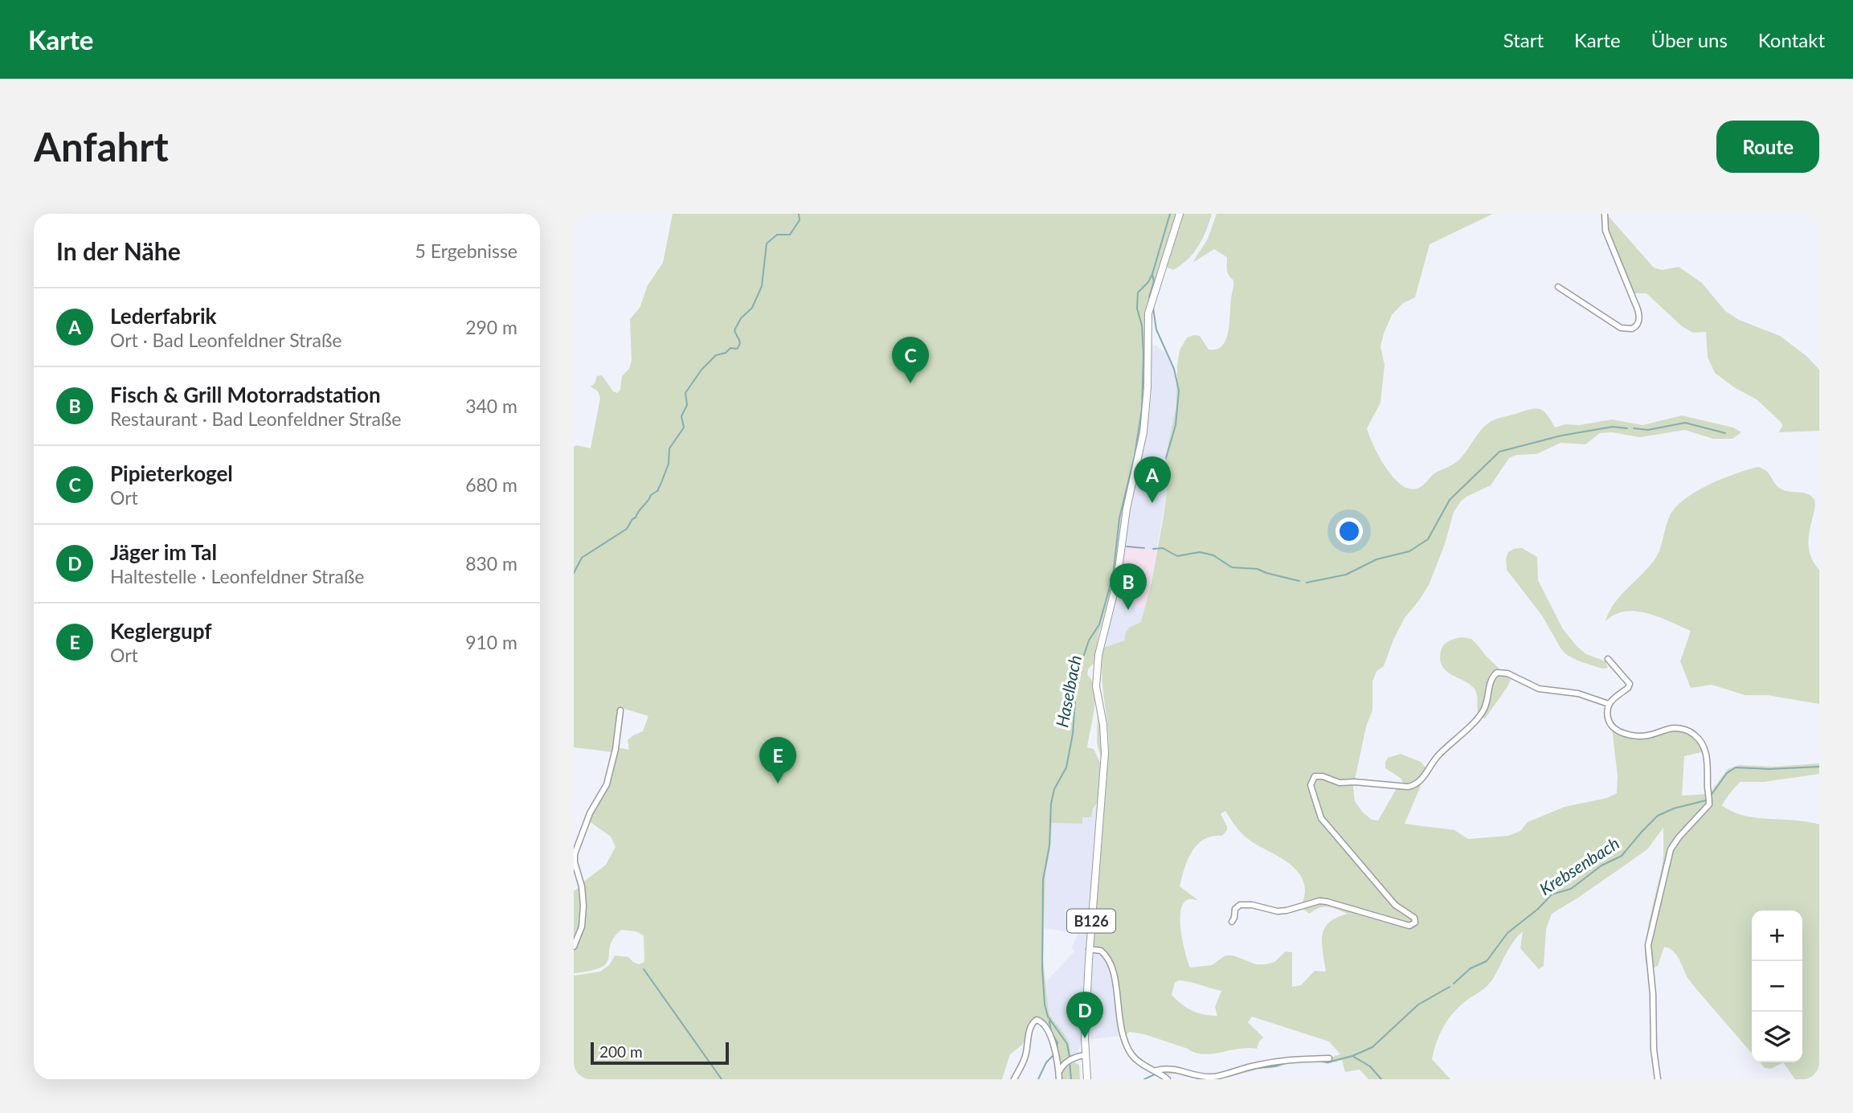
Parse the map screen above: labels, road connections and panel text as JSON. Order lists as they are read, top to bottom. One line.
{"streets":{"main road":["B126"]},"water":["Haselbach","Krebsenbach"],"scale_bar":"200 m","page":{"header":"Karte","nav":["Start","Karte","Über uns","Kontakt"],"buttons":"Route","title":"Anfahrt","heading":["In der Nähe","5 Ergebnisse"],"list":[{"mark":"A","name":"Lederfabrik","note":"Ort · Bad Leonfeldner Straße","value":"290 m"},{"mark":"B","name":"Fisch & Grill Motorradstation","note":"Restaurant · Bad Leonfeldner Straße","value":"340 m"},{"mark":"C","name":"Pipieterkogel","note":"Ort","value":"680 m"},{"mark":"D","name":"Jäger im Tal","note":"Haltestelle · Leonfeldner Straße","value":"830 m"},{"mark":"E","name":"Keglergupf","note":"Ort","value":"910 m"}],"pins":["C","A","B","E","D"],"map_buttons":["+","−"],"scale":"200 m"}}
